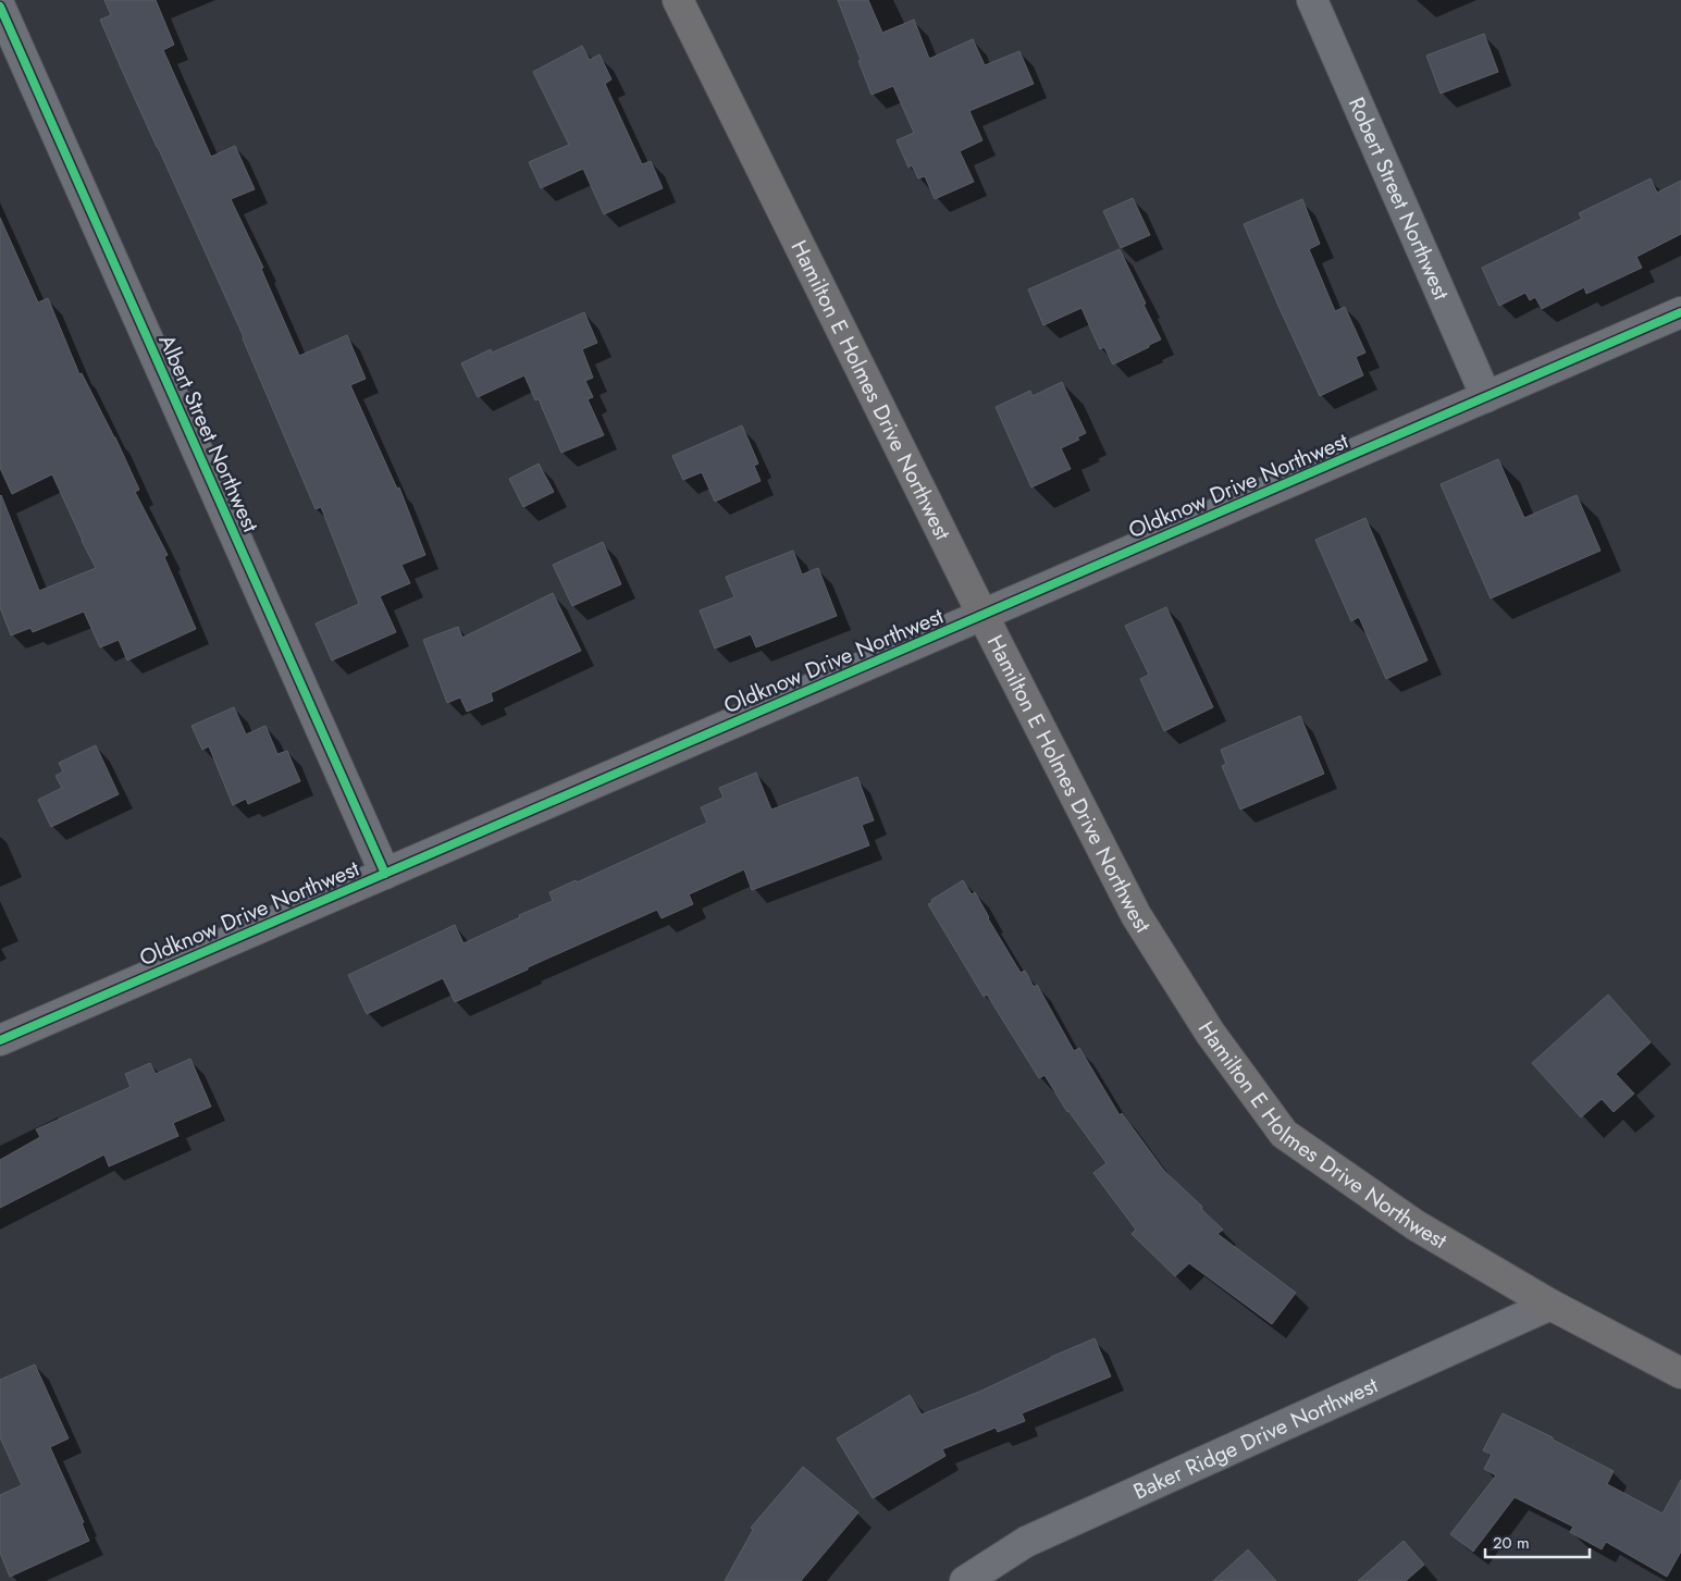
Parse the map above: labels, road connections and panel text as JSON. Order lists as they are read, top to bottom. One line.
{"streets":{"main road":["Hamilton E Holmes Drive Northwest"],"street":["Robert Street Northwest","Albert Street Northwest","Oldknow Drive Northwest","Baker Ridge Drive Northwest"]},"crossings":[["Robert Street Northwest","Oldknow Drive Northwest"],["Hamilton E Holmes Drive Northwest","Oldknow Drive Northwest"],["Hamilton E Holmes Drive Northwest","Baker Ridge Drive Northwest"],["Albert Street Northwest","Oldknow Drive Northwest"]],"scale_bar":"20 m"}
